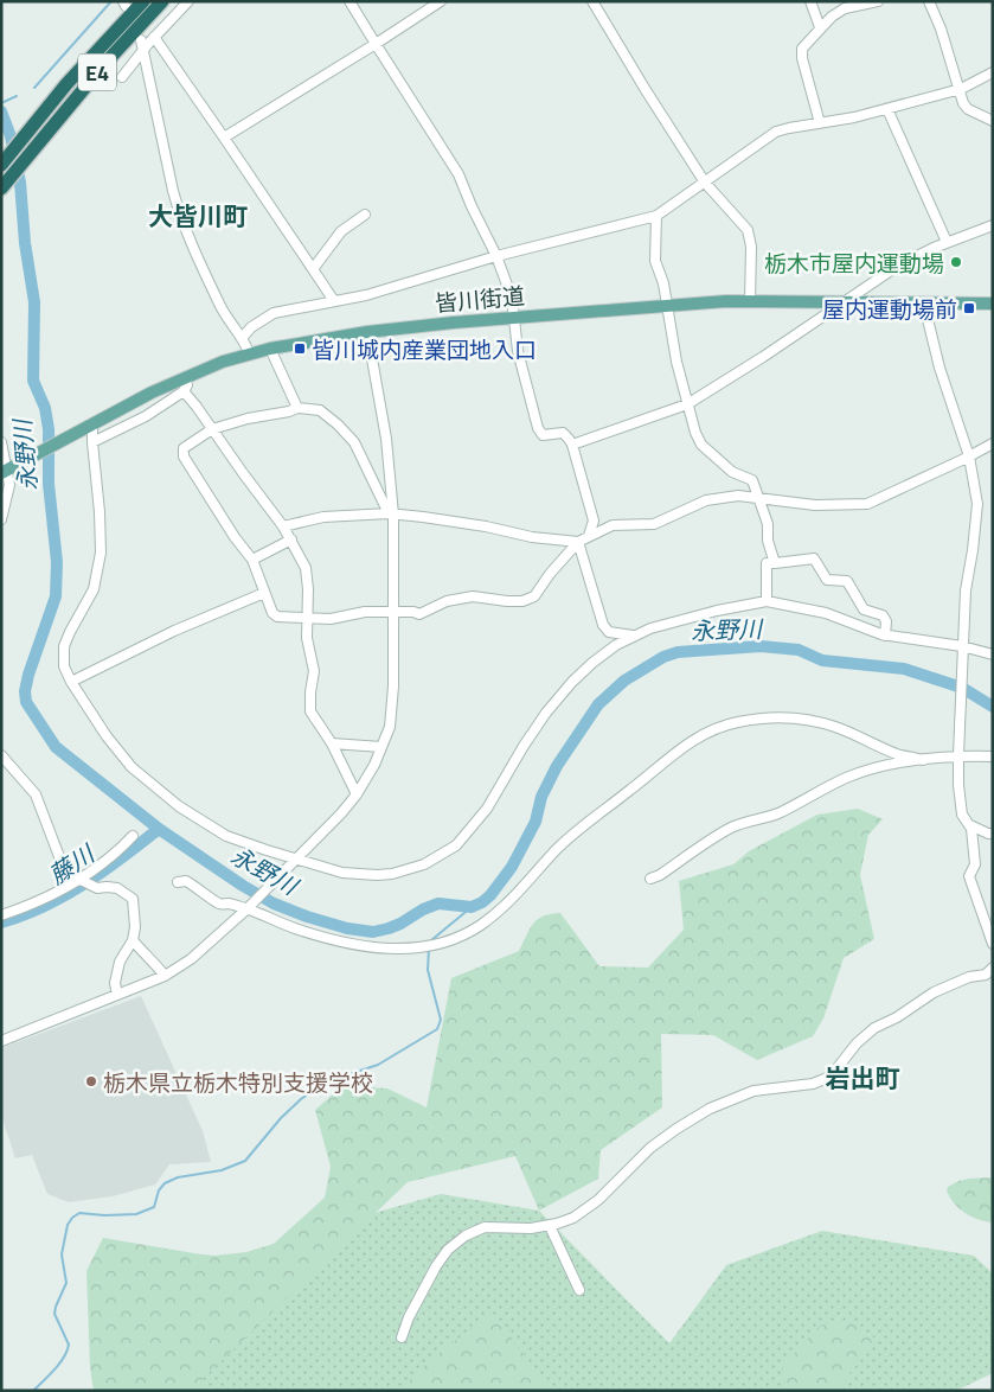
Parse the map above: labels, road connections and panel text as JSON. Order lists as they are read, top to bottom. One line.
{"streets":{"highway":["E4"],"main road":["皆川街道"]},"districts":["大皆川町","岩出町"],"water":["永野川","藤川"],"places":{"other":["栃木市屋内運動場","栃木県立栃木特別支援学校"],"transit":["屋内運動場前","皆川城内産業団地入口"]}}
